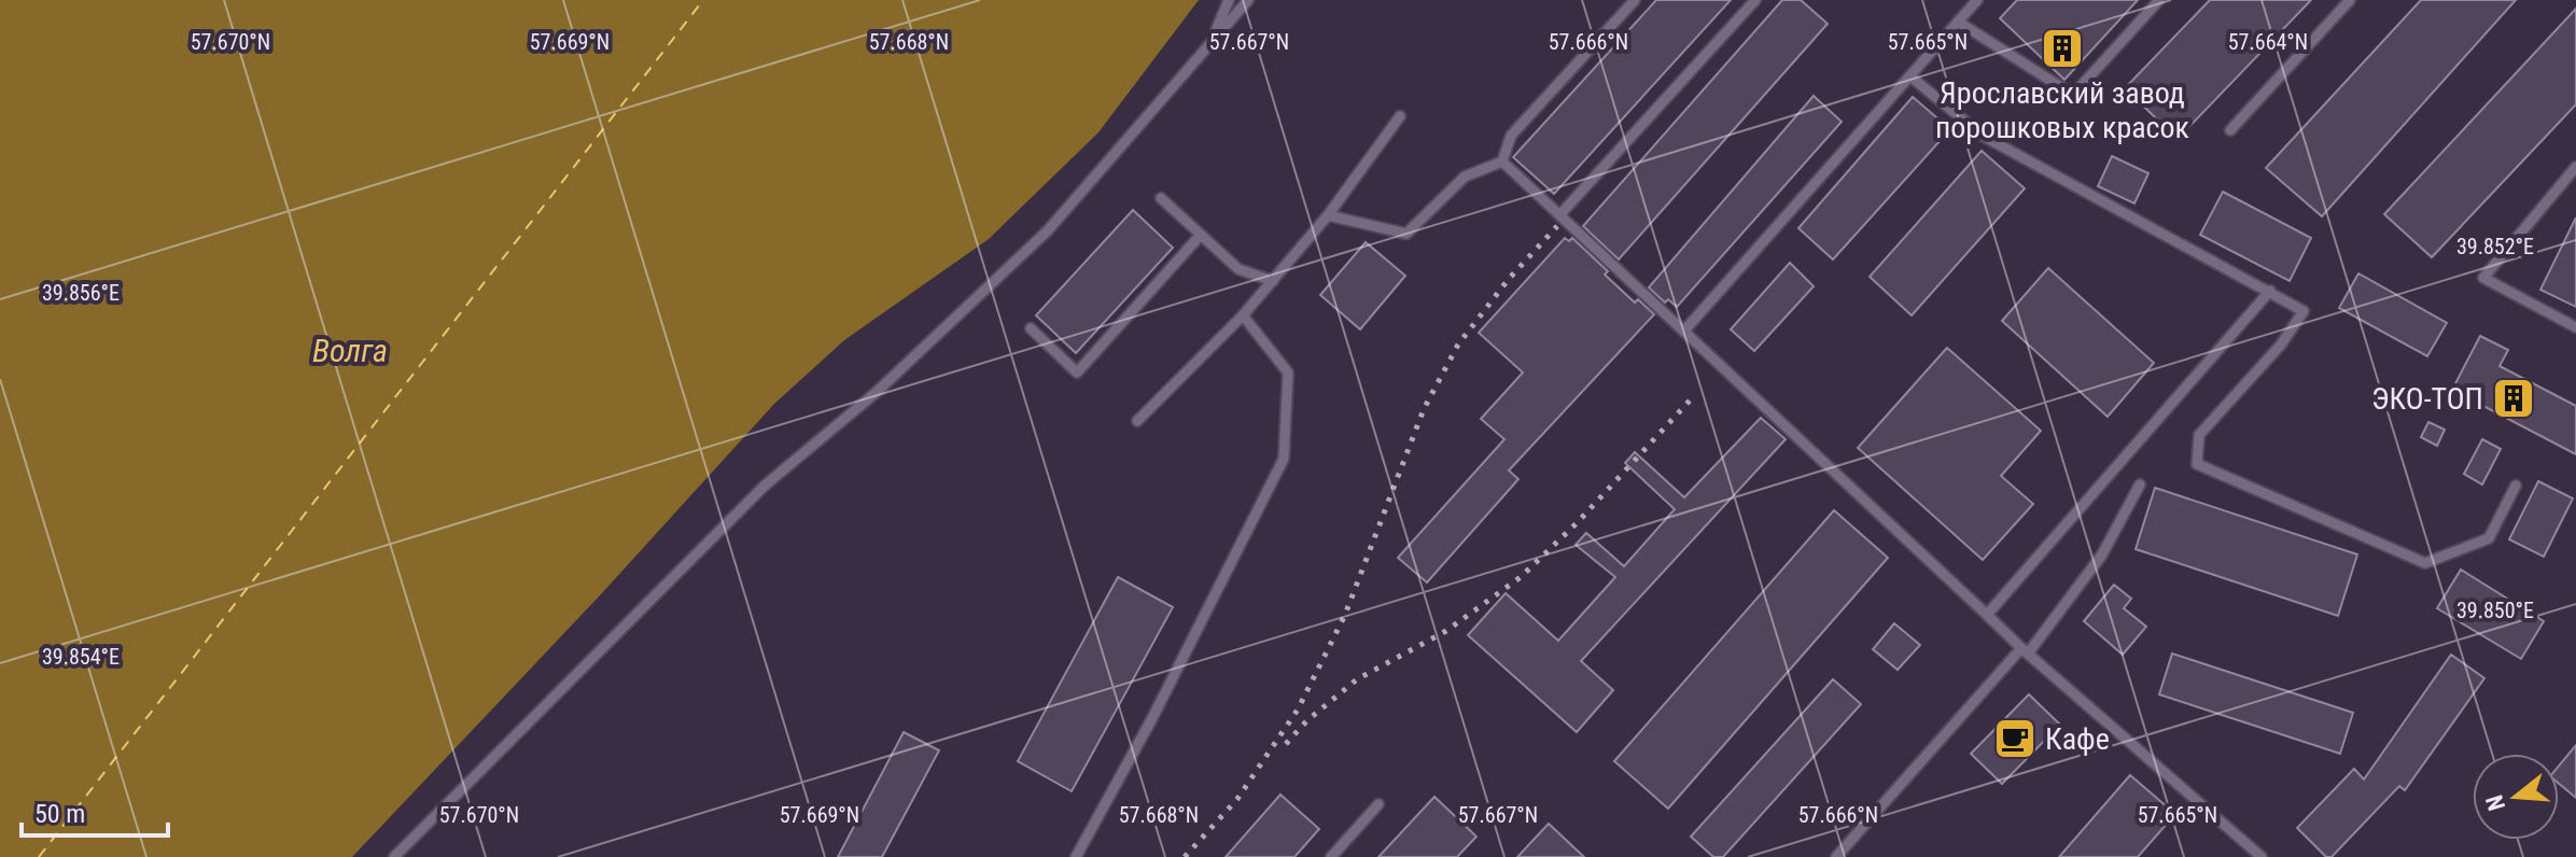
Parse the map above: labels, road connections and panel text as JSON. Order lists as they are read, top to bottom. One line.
{"water":["Волга"],"places":{"building":["Ярославский завод порошковых красок","ЭКО-ТОП"],"cafe":["Кафе"]},"scale_bar":"50 m","north":"left","coordinates":["57.670°N","57.669°N","57.668°N","57.667°N","57.666°N","57.665°N","57.664°N","39.852°E","39.856°E","39.850°E","39.854°E"]}
